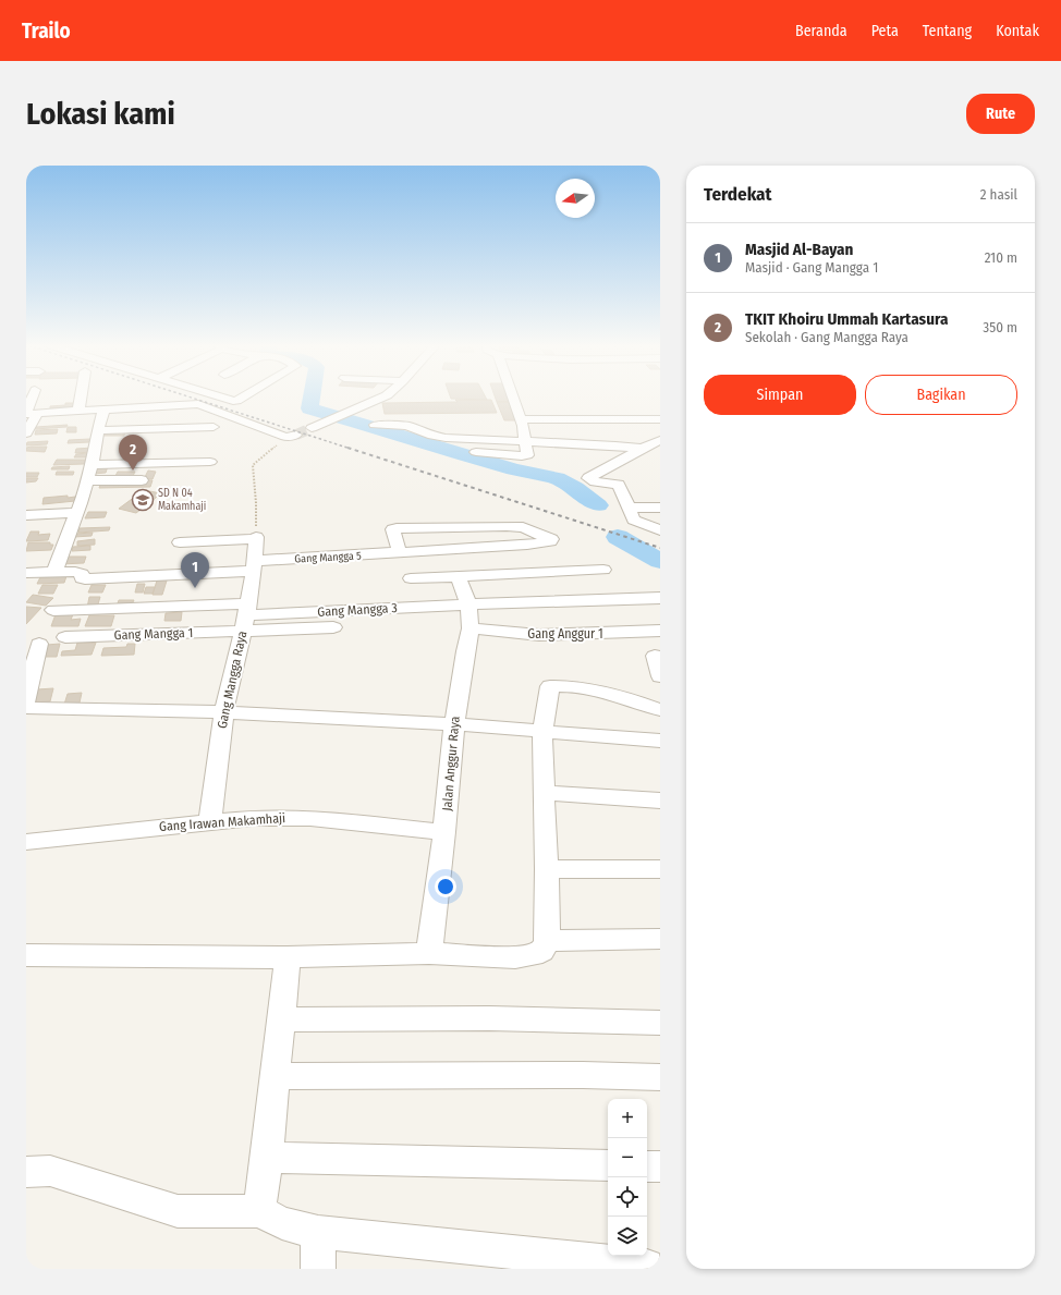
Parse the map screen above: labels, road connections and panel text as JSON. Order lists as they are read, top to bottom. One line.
{"streets":{"street":["Gang Mangga 5","Gang Mangga 3","Gang Mangga 1","Gang Anggur 1","Gang Mangga Raya","Jalan Anggur Raya","Gang Irawan Makamhaji"]},"crossings":[["Gang Mangga 5","Gang Mangga Raya"],["Gang Mangga 3","Gang Mangga 1"],["Gang Mangga 3","Gang Mangga Raya"],["Gang Mangga 3","Jalan Anggur Raya"],["Gang Mangga 1","Gang Mangga Raya"],["Gang Anggur 1","Jalan Anggur Raya"],["Gang Mangga Raya","Gang Irawan Makamhaji"],["Jalan Anggur Raya","Gang Irawan Makamhaji"]],"places":{"school or university":["SD N 04 Makamhaji"]},"north":"left","page":{"header":"Trailo","nav":["Beranda","Peta","Tentang","Kontak"],"buttons":["Rute",["Simpan","Bagikan"]],"title":"Lokasi kami","heading":["Terdekat","2 hasil"],"list":[{"mark":"1","name":"Masjid Al-Bayan","note":"Masjid · Gang Mangga 1","value":"210 m"},{"mark":"2","name":"TKIT Khoiru Ummah Kartasura","note":"Sekolah · Gang Mangga Raya","value":"350 m"}],"pins":["2","1"],"map_buttons":["+","−"]}}
